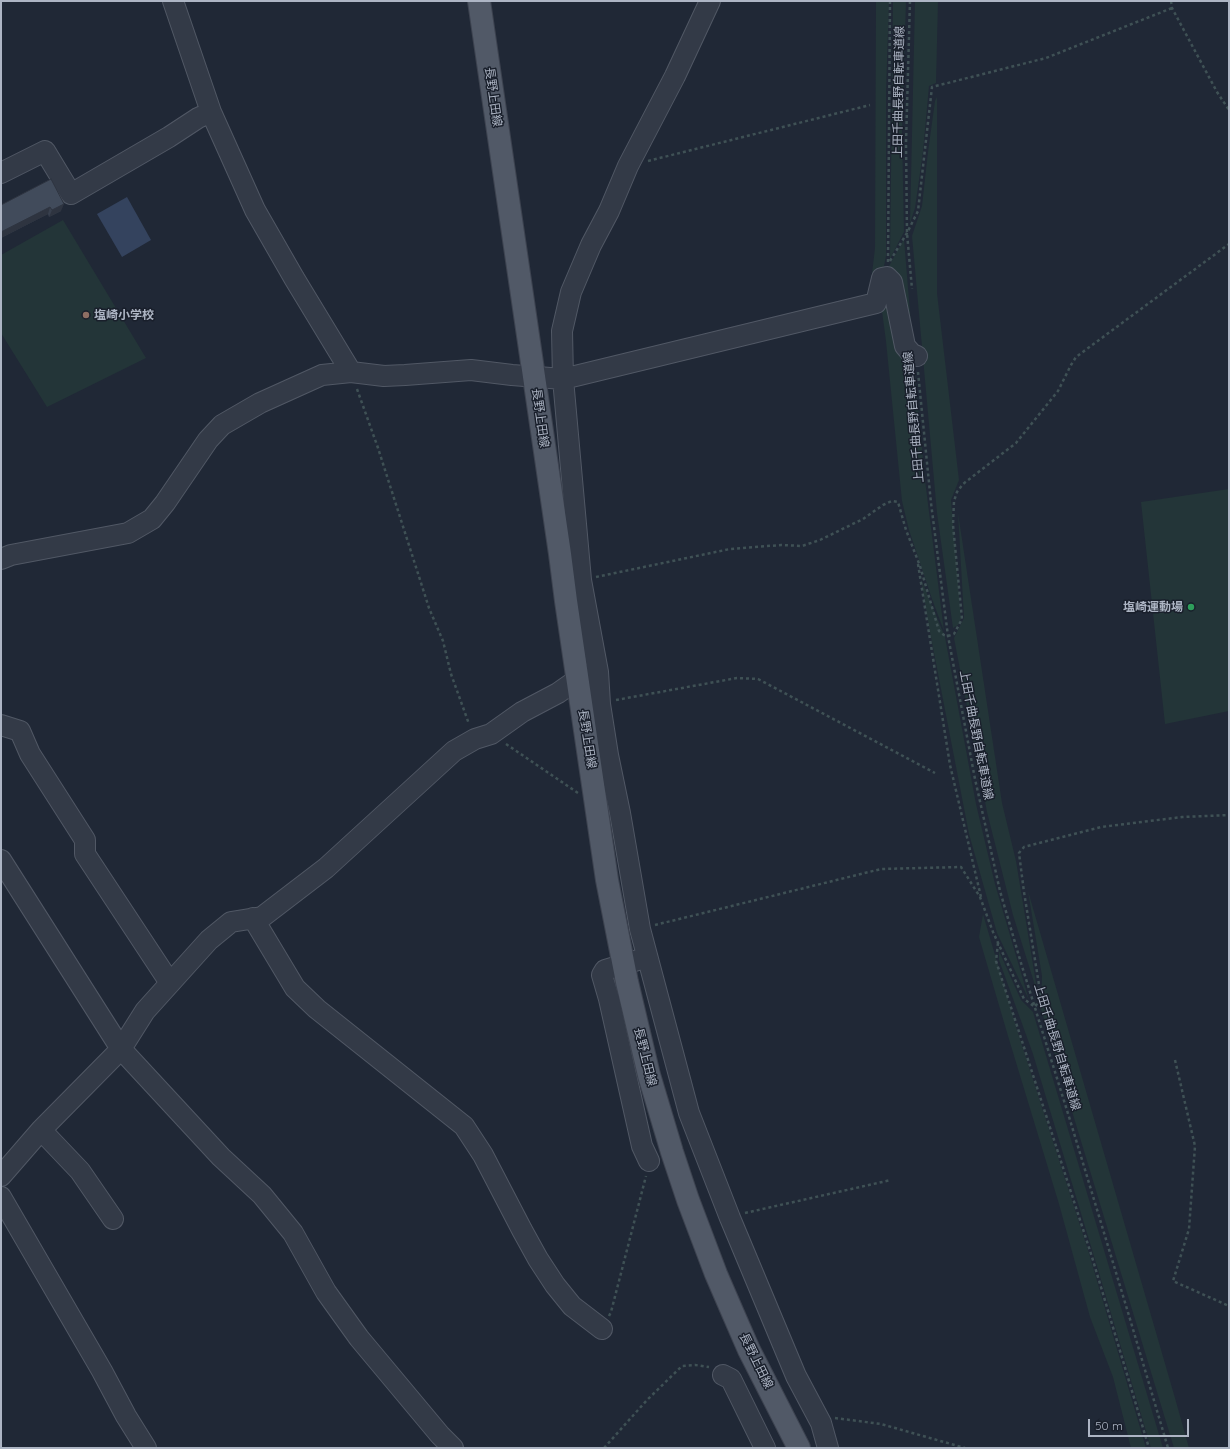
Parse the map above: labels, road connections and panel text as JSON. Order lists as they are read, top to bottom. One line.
{"streets":{"main road":["長野上田線"],"path":["上田千曲長野自転車道線"]},"places":["塩崎小学校","塩崎運動場"],"scale_bar":"50 m"}
